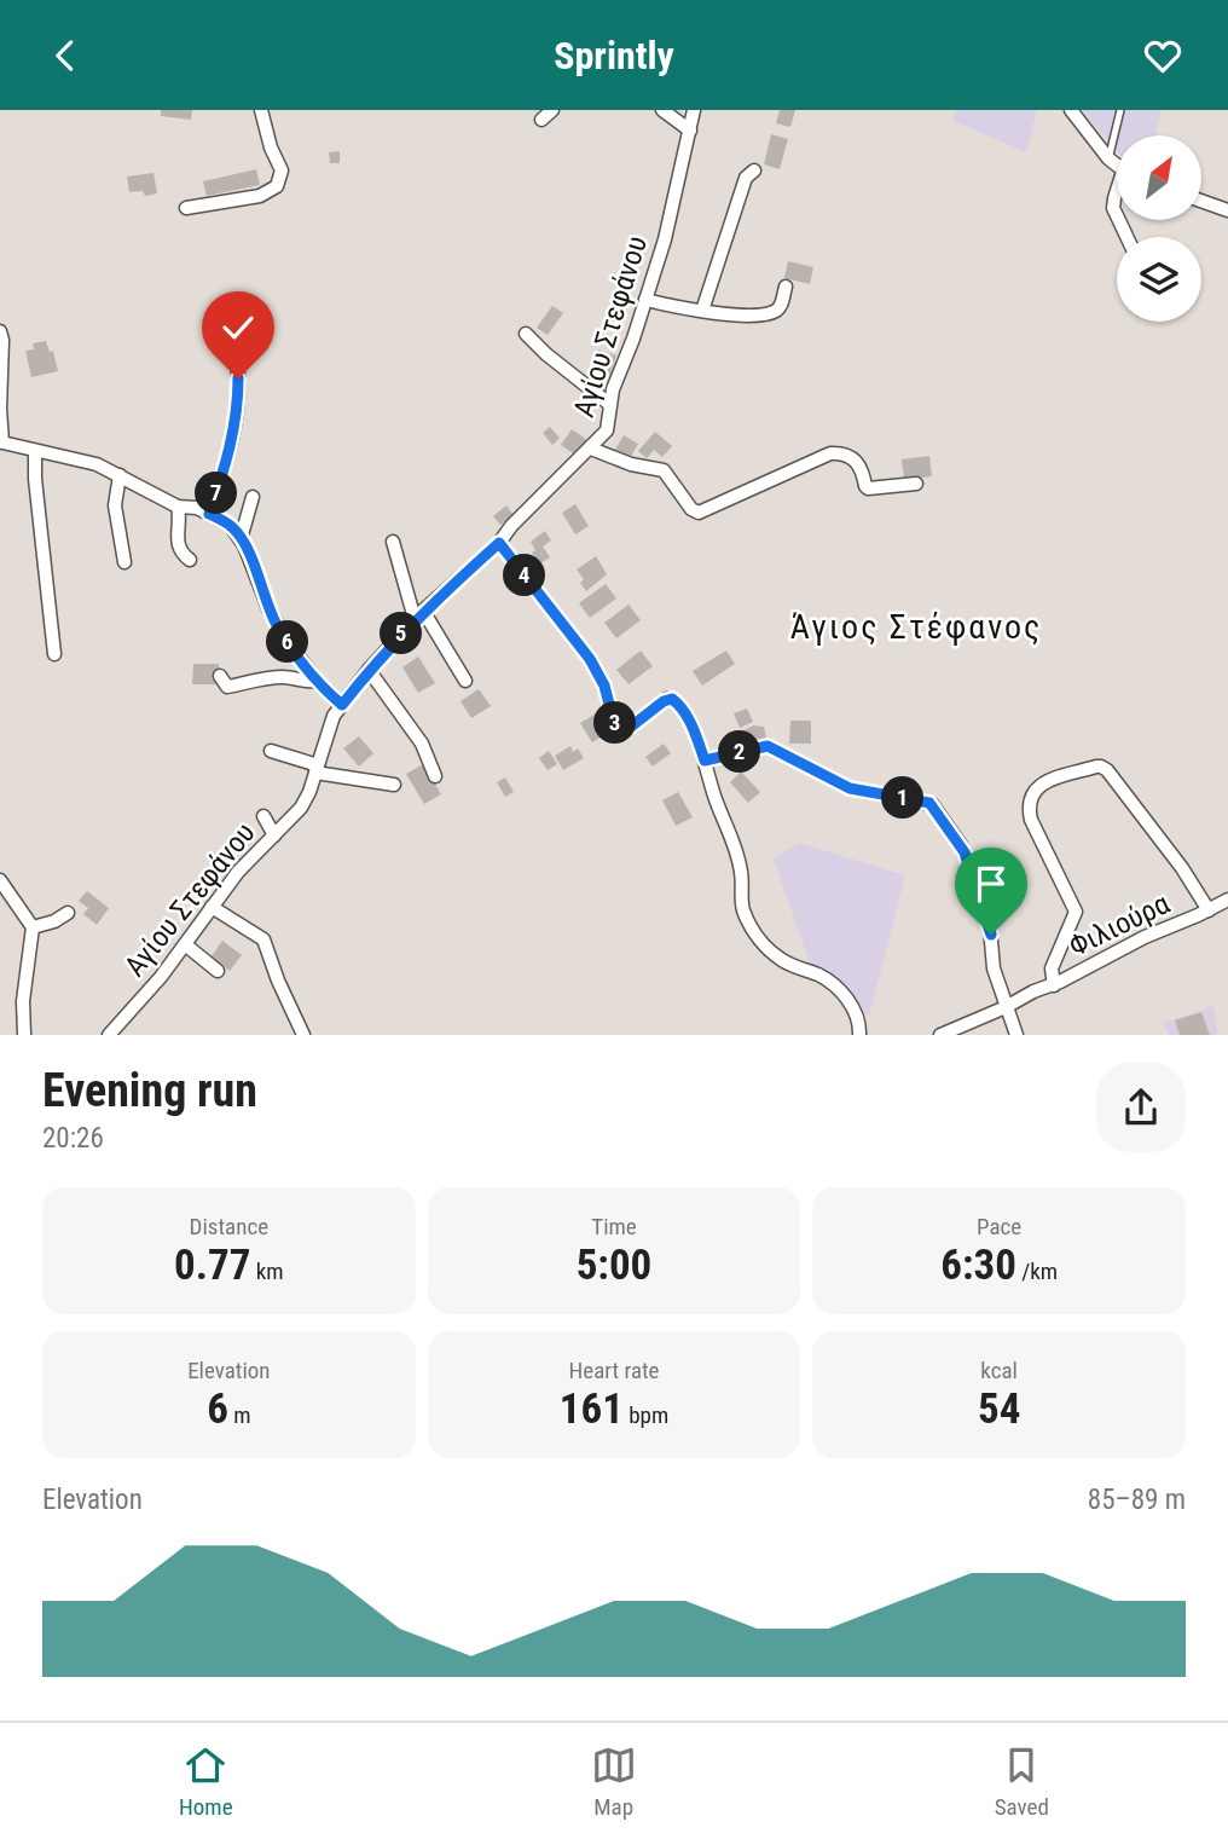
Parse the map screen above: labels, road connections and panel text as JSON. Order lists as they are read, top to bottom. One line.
{"streets":{"street":["Αγίου Στεφάνου","Φιλιούρα"]},"districts":["Άγιος Στέφανος"],"north":"top right","page":{"header":"Sprintly","pins":["7","4","5","6","3","2","1"],"heading":["Evening run","20:26"],"stats":[["Distance","0.77 km"],["Time","5:00"],["Pace","6:30 /km"],["Elevation","6 m"],["Heart rate","161 bpm"],["kcal","54"]],"chart":["Elevation","85–89 m"],"tabs":["Home","Map","Saved"]}}
